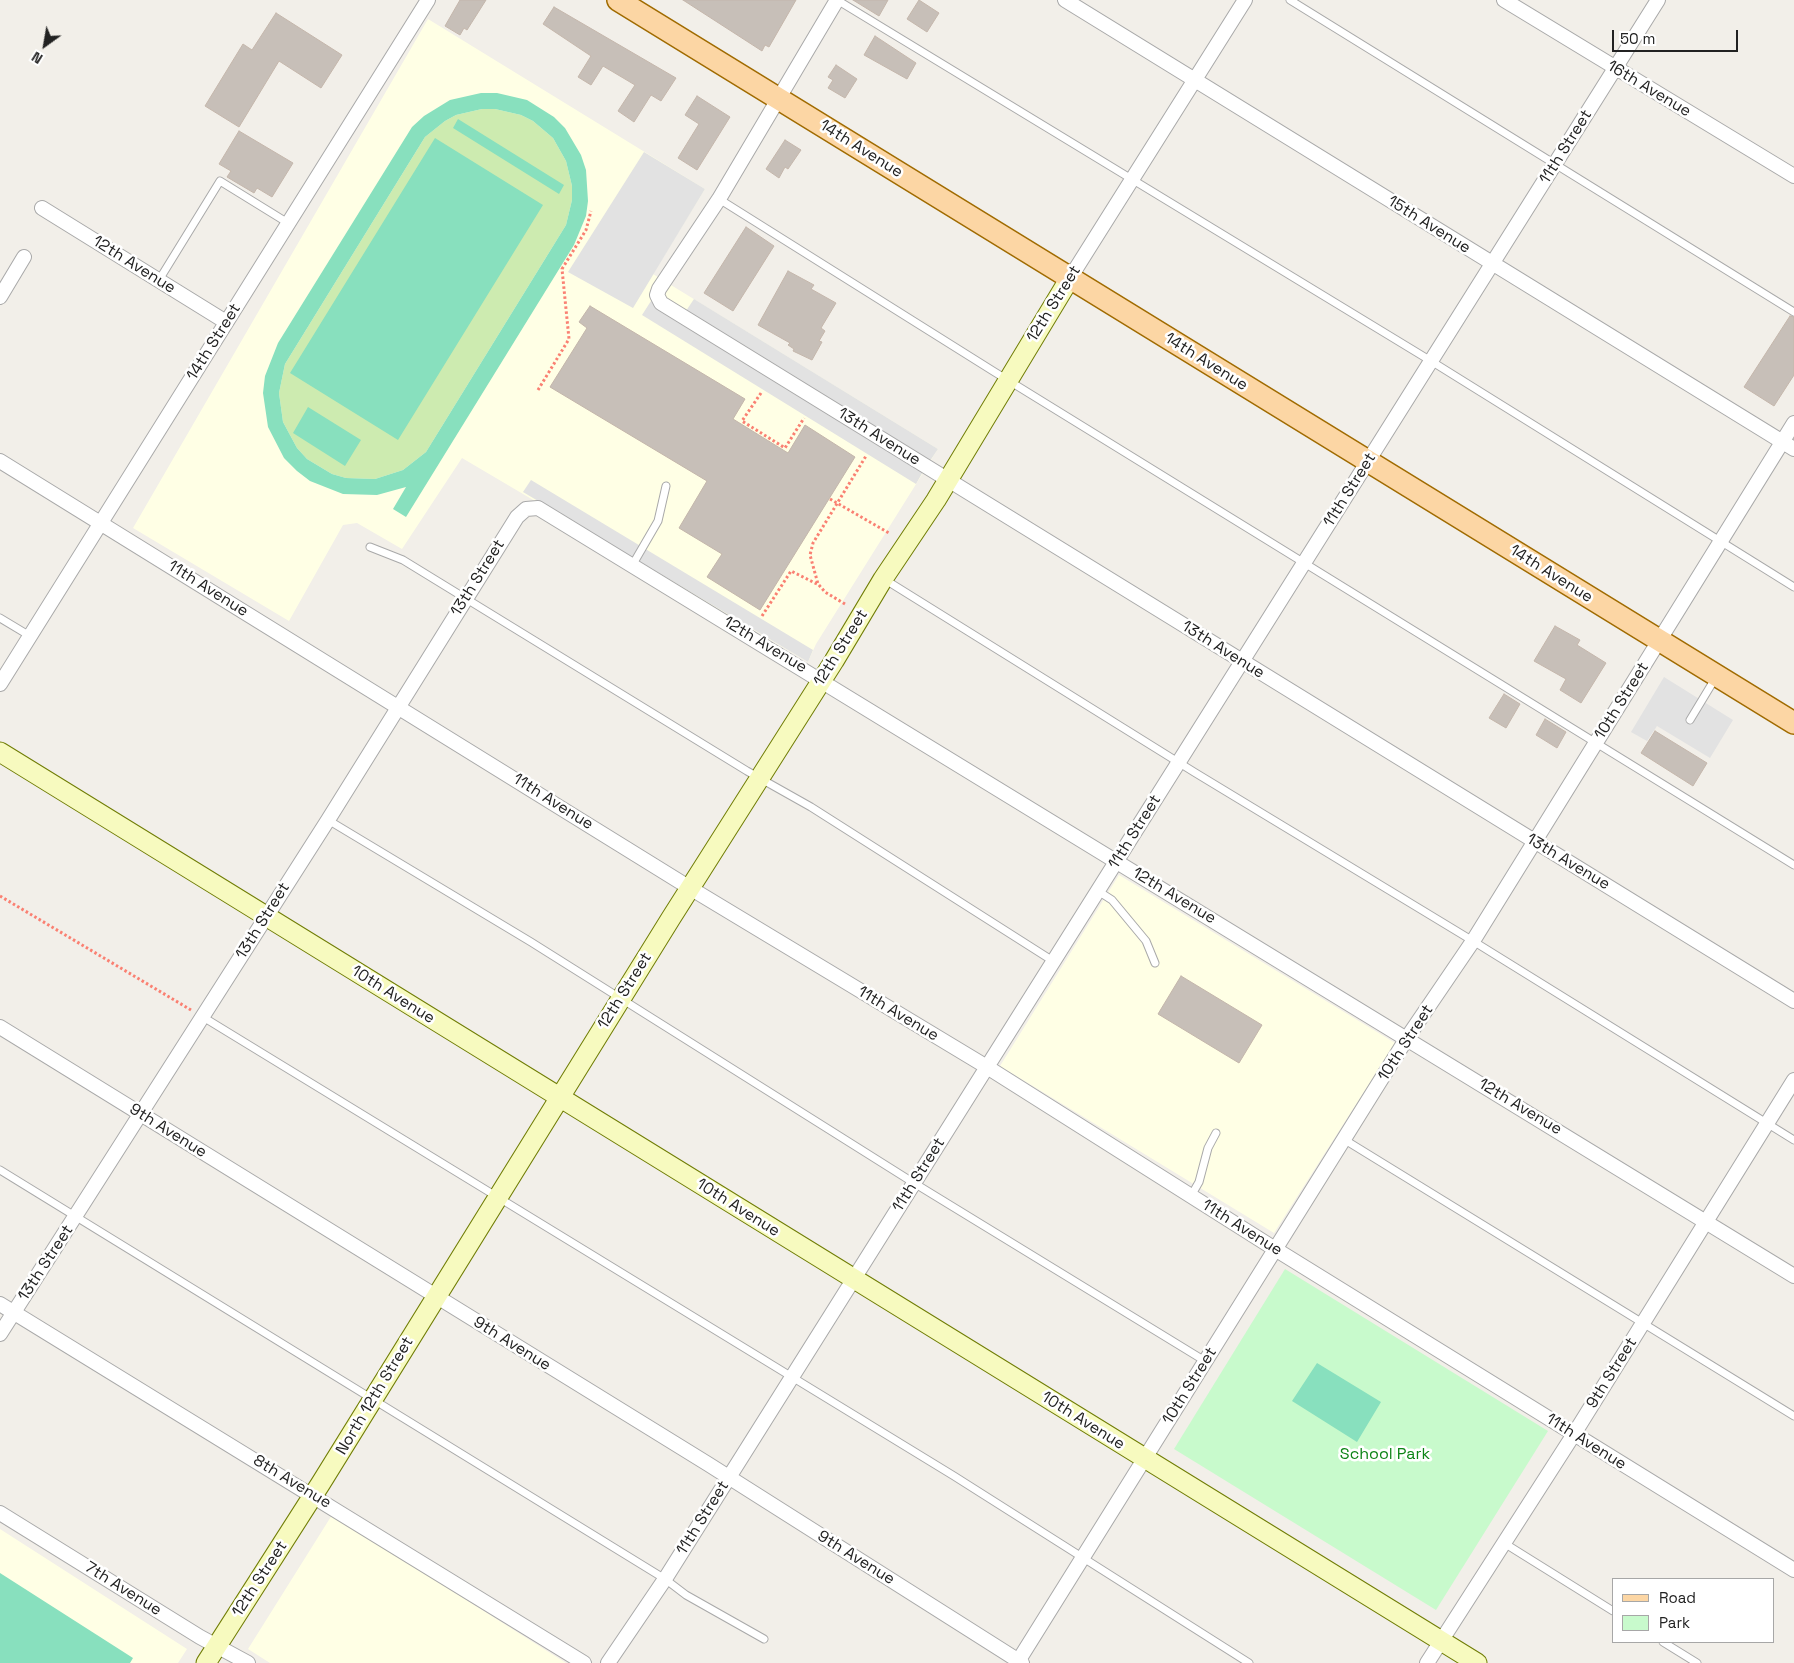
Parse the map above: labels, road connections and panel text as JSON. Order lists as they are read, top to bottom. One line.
{"streets":{"main road":["14th Avenue"],"street":["16th Avenue","11th Street","15th Avenue","12th Avenue","12th Street","14th Street","13th Avenue","13th Street","11th Avenue","10th Street","10th Avenue","9th Avenue","9th Street","North 12th Street","8th Avenue","7th Avenue"]},"crossings":[["16th Avenue","11th Street"],["11th Street","14th Avenue"],["11th Street","15th Avenue"],["11th Street","12th Avenue"],["11th Street","13th Avenue"],["11th Street","11th Avenue"],["11th Street","10th Avenue"],["11th Street","9th Avenue"],["14th Avenue","12th Street"],["14th Avenue","10th Street"],["15th Avenue","12th Street"],["15th Avenue","10th Street"],["12th Avenue","12th Street"],["12th Avenue","14th Street"],["12th Avenue","13th Street"],["12th Avenue","10th Street"],["12th Avenue","9th Street"],["12th Street","13th Avenue"],["12th Street","11th Avenue"],["12th Street","10th Avenue"],["12th Street","9th Avenue"],["12th Street","North 12th Street"],["12th Street","8th Avenue"],["12th Street","7th Avenue"],["14th Street","11th Avenue"],["13th Avenue","10th Street"],["13th Street","11th Avenue"],["13th Street","10th Avenue"],["13th Street","9th Avenue"],["13th Street","8th Avenue"],["11th Avenue","10th Street"],["11th Avenue","9th Street"],["10th Street","10th Avenue"],["10th Street","9th Avenue"],["10th Avenue","9th Street"],["9th Avenue","North 12th Street"],["North 12th Street","8th Avenue"]],"parks":["School Park"],"legend":["Road","Park"],"scale_bar":"50 m","north":"bottom left"}
